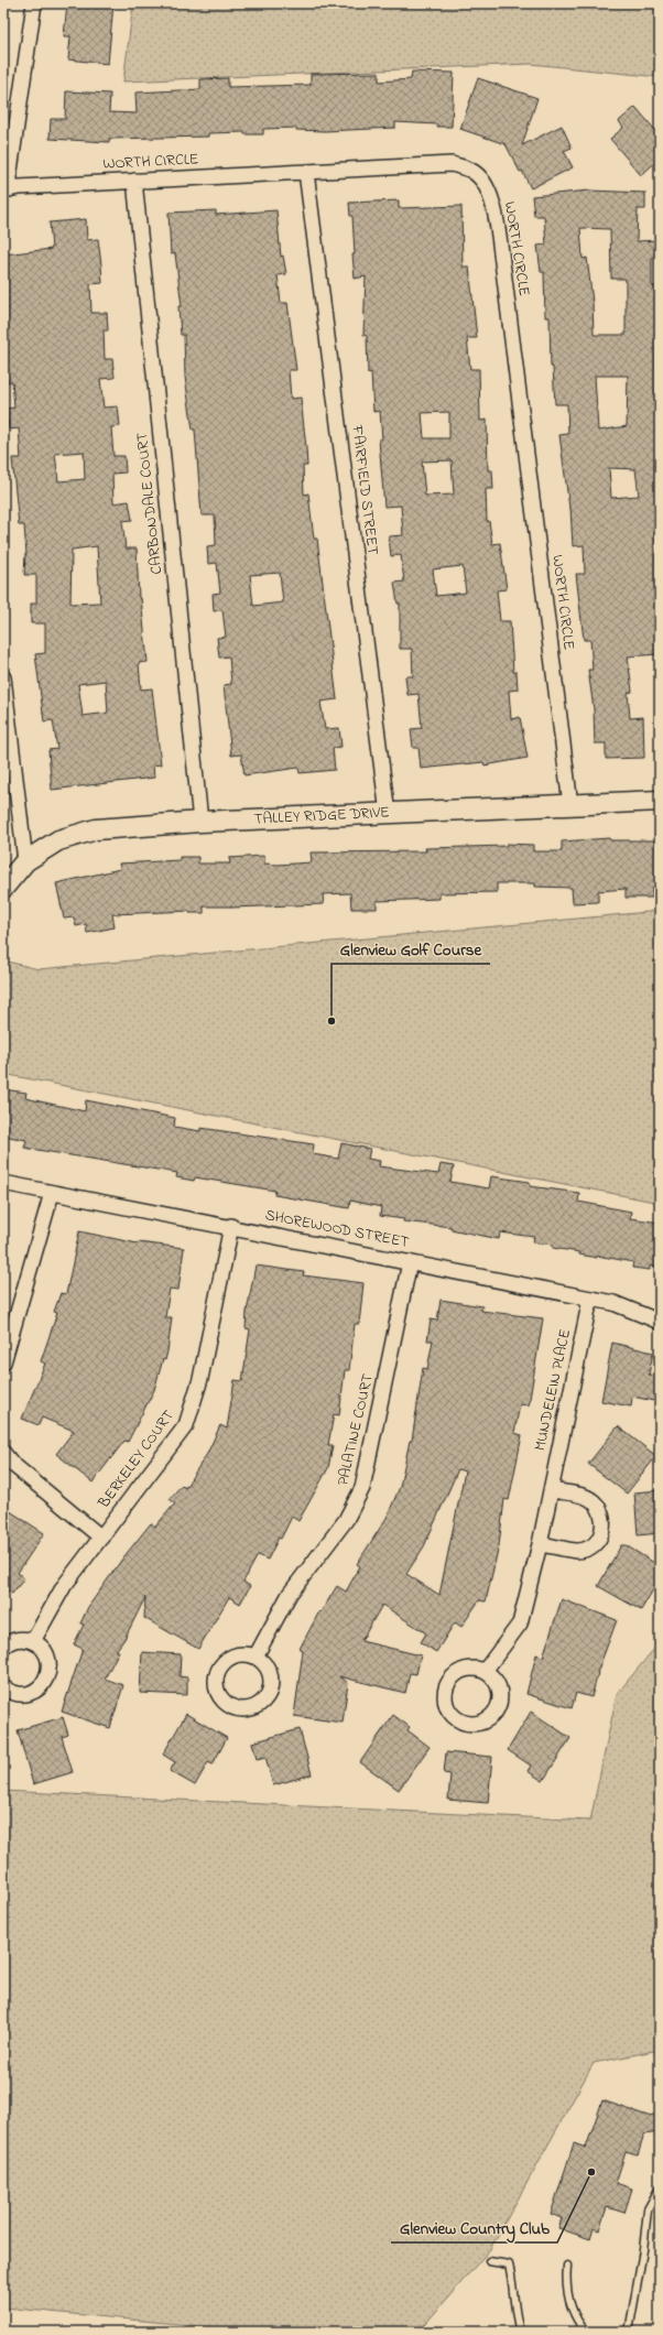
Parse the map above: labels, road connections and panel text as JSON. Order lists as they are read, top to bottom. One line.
{"streets":{"street":["WORTH CIRCLE","FAIRFIELD STREET","CARBONDALE COURT","TALLEY RIDGE DRIVE","SHOREWOOD STREET","MUNDELEIN PLACE","PALATINE COURT","BERKELEY COURT"]},"crossings":[["WORTH CIRCLE","FAIRFIELD STREET"],["WORTH CIRCLE","CARBONDALE COURT"],["WORTH CIRCLE","TALLEY RIDGE DRIVE"],["FAIRFIELD STREET","TALLEY RIDGE DRIVE"],["CARBONDALE COURT","TALLEY RIDGE DRIVE"],["SHOREWOOD STREET","MUNDELEIN PLACE"],["SHOREWOOD STREET","PALATINE COURT"],["SHOREWOOD STREET","BERKELEY COURT"]],"places":["Glenview Golf Course","Glenview Country Club"]}
